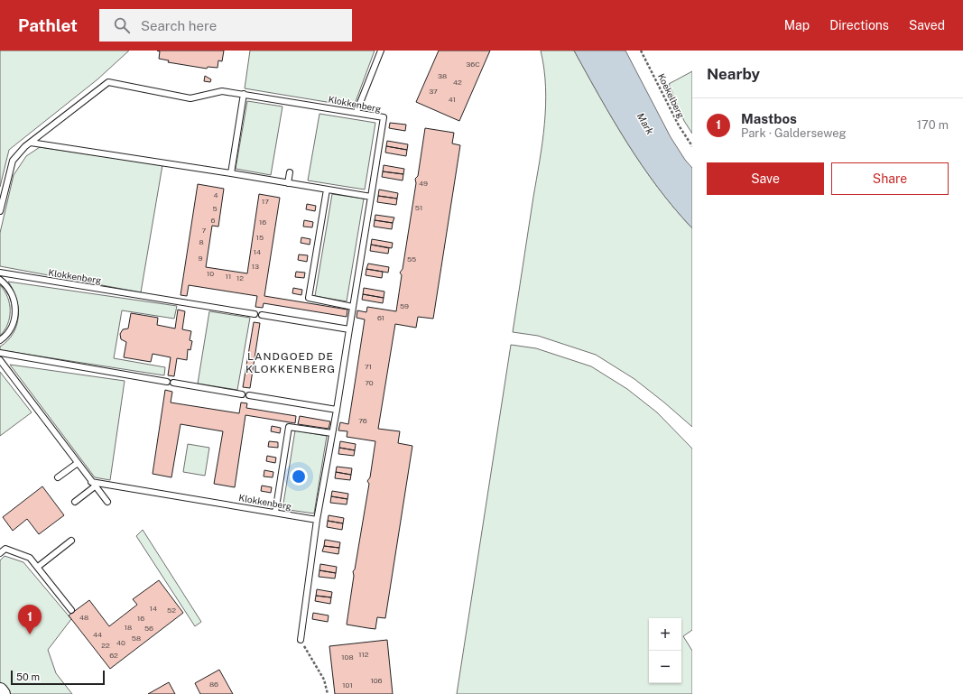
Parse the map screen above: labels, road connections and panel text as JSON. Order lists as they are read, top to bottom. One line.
{"streets":{"lane":["Klokkenberg"],"path":["Koekelberg"]},"districts":["LANDGOED DE KLOKKENBERG"],"water":["Mark"],"house_numbers":["36C","38","42","37","41","49","4","17","51","5","6","16","7","15","8","14","9","55","13","10","11","12","59","61","71","70","76","14","52","48","16","18","56","44","58","40","22","112","62","108","106","86","101"],"scale_bar":"50 m","page":{"header":"Pathlet","search":"Search here","nav":["Map","Directions","Saved"],"heading":"Nearby","list":[{"mark":"1","name":"Mastbos","note":"Park · Galderseweg","value":"170 m"}],"buttons":["Save","Share"],"pins":"1","map_buttons":["+","−"],"scale":"50 m"}}
